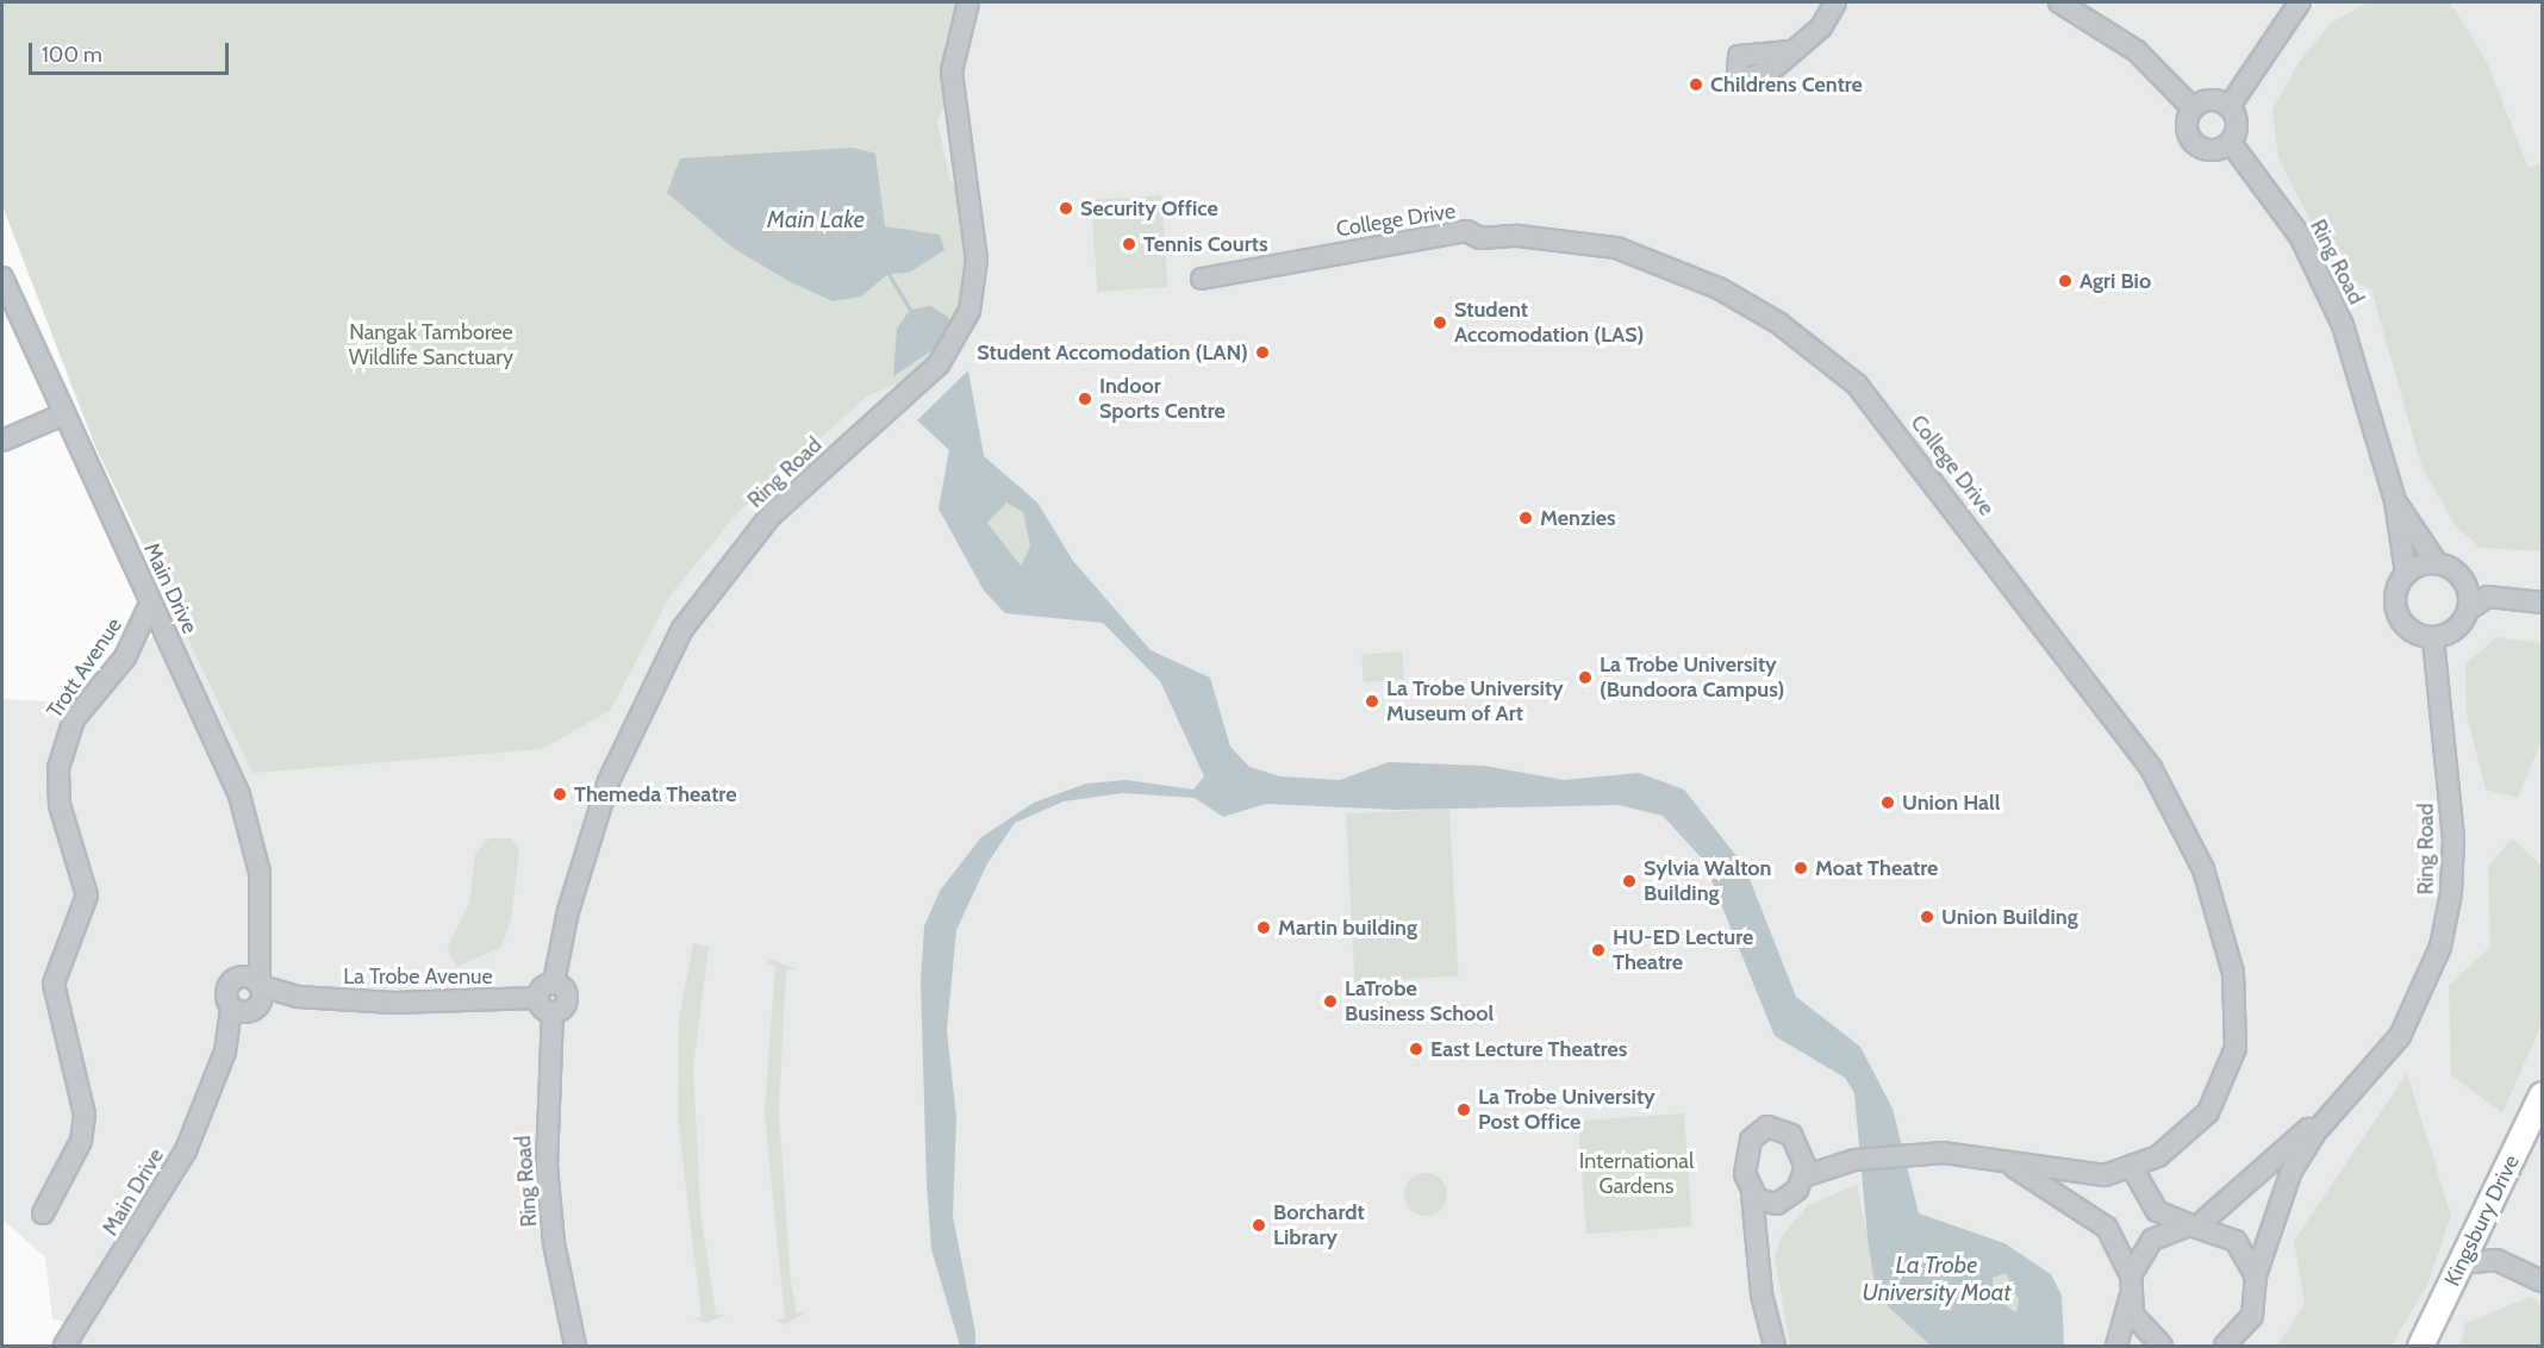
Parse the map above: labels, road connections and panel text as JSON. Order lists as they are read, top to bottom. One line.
{"streets":{"main road":["Kingsbury Drive"],"street":["College Drive","Ring Road","Main Drive","Trott Avenue","La Trobe Avenue"]},"crossings":[["Main Drive","Trott Avenue"],["Main Drive","La Trobe Avenue"]],"water":["Main Lake","La Trobe University Moat"],"parks":["Nangak Tamboree Wildlife Sanctuary","International Gardens"],"places":["Childrens Centre","Security Office","Tennis Courts","Agri Bio","Student Accomodation (LAS)","Student Accomodation (LAN)","Indoor Sports Centre","Menzies","La Trobe University (Bundoora Campus)","La Trobe University Museum of Art","Themeda Theatre","Union Hall","Moat Theatre","Sylvia Walton Building","Union Building","Martin building","HU-ED Lecture Theatre","LaTrobe Business School","East Lecture Theatres","La Trobe University Post Office","Borchardt Library"],"scale_bar":"100 m"}
